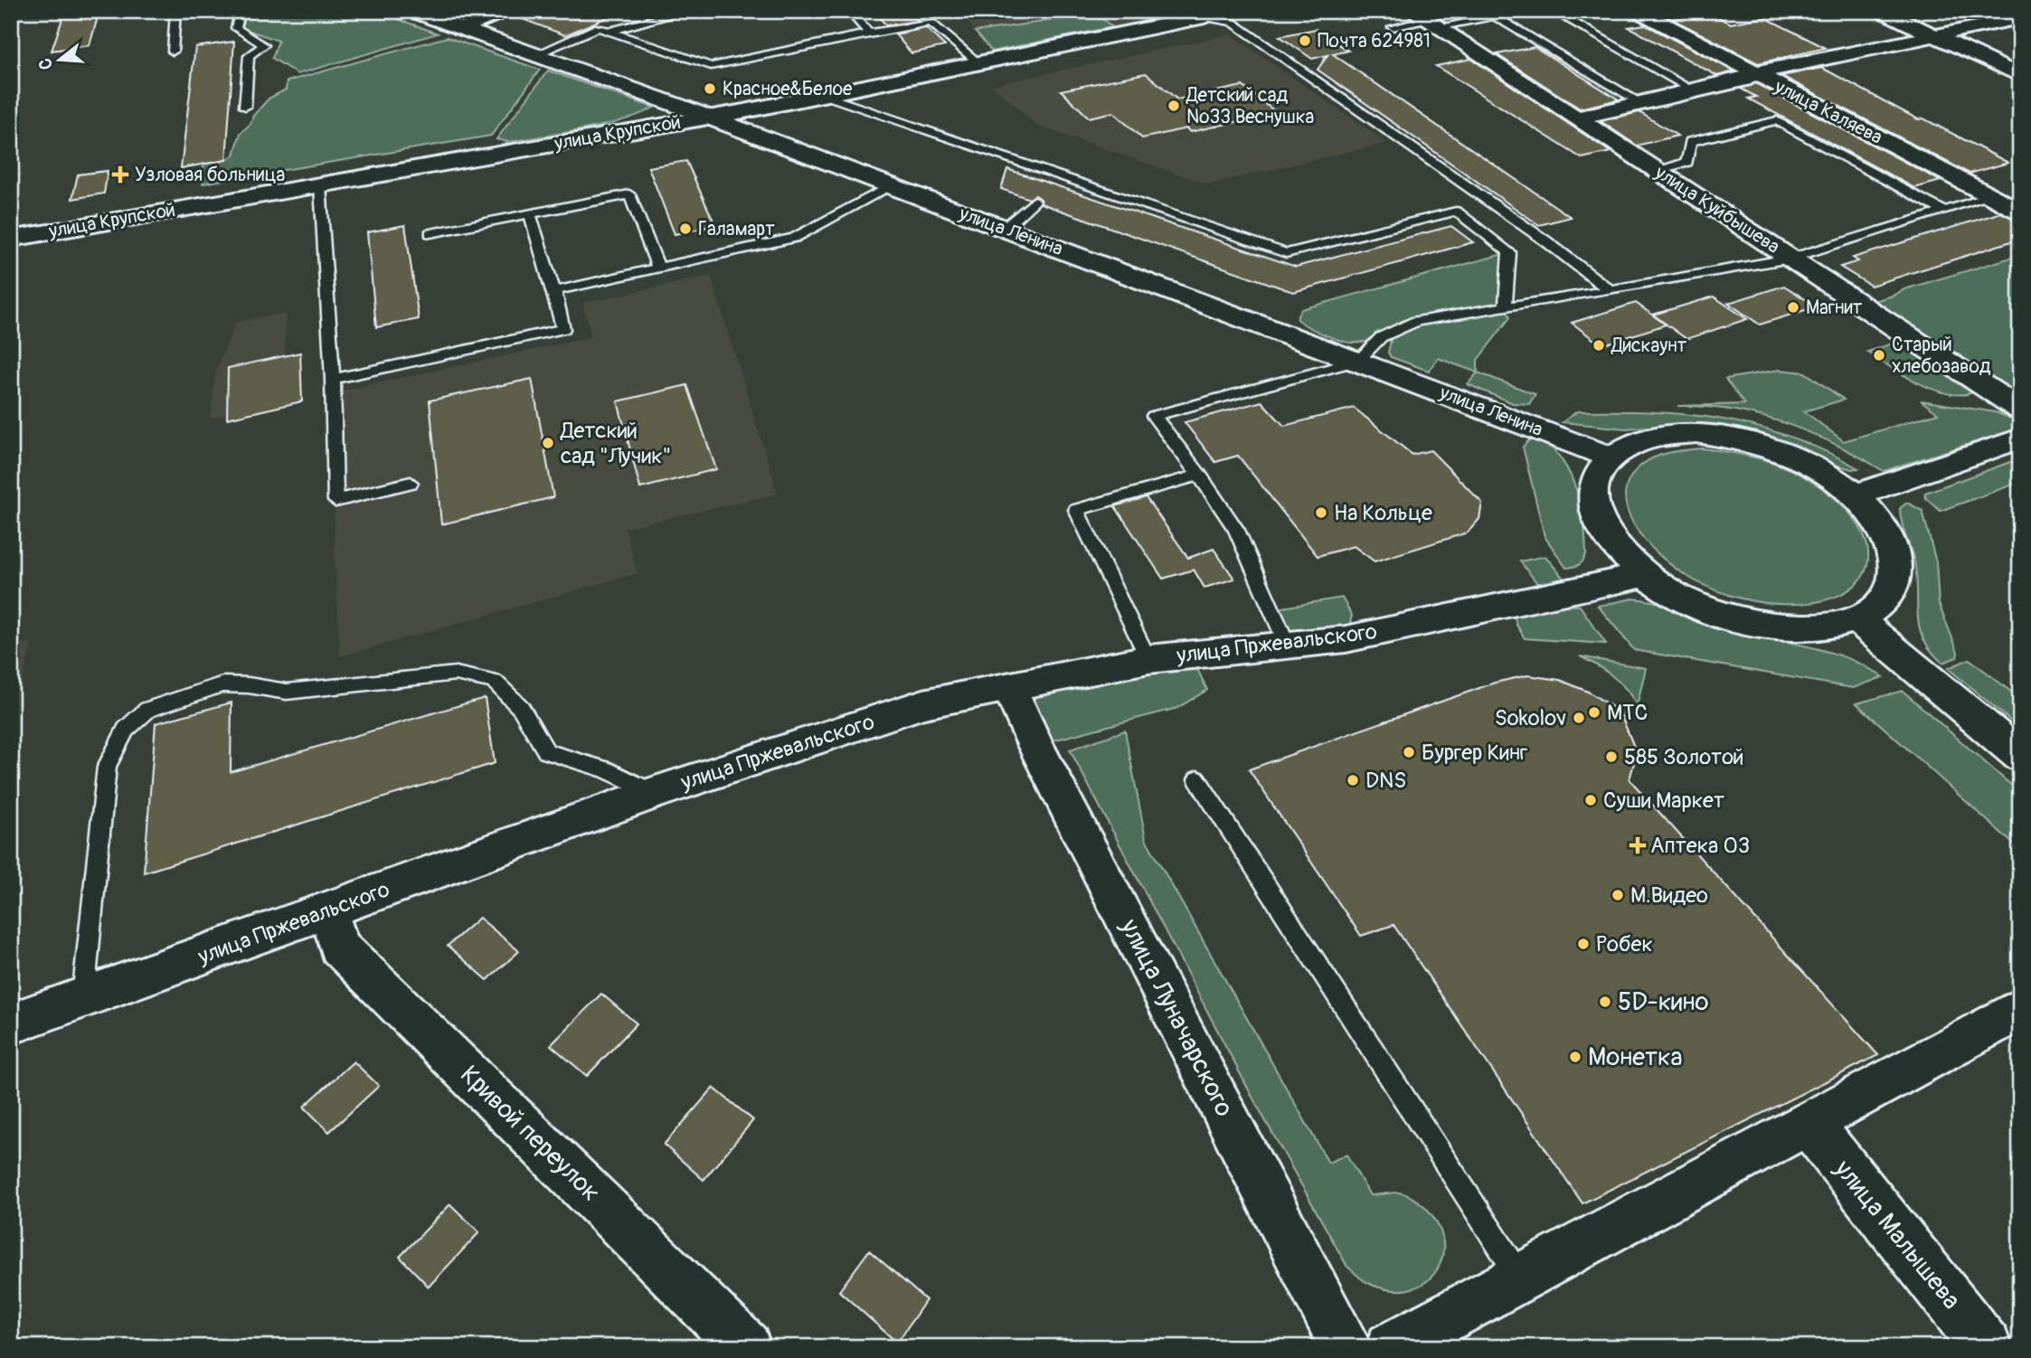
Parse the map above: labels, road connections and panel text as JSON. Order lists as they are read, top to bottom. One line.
{"streets":{"street":["улица Каляева","улица Крупской","улица Куйбышева","улица Ленина","улица Пржевальского","улица Луначарского","Кривой переулок","улица Малышева"]},"crossings":[["улица Крупской","улица Ленина"],["улица Пржевальского","улица Луначарского"],["улица Пржевальского","Кривой переулок"]],"places":{"other":["Почта 624981","Красное&Белое","Детский сад №33 Веснушка","Галамарт","Магнит","Дискаунт","Старый хлебозавод","Детский сад \"Лучик\"","На Кольце","МТС","Sokolov","Бургер Кинг","585 Золотой","DNS","Суши Маркет","М.Видео","Робек","5D-кино","Монетка"],"health":["Узловая больница","Аптека 03"]},"north":"left"}
